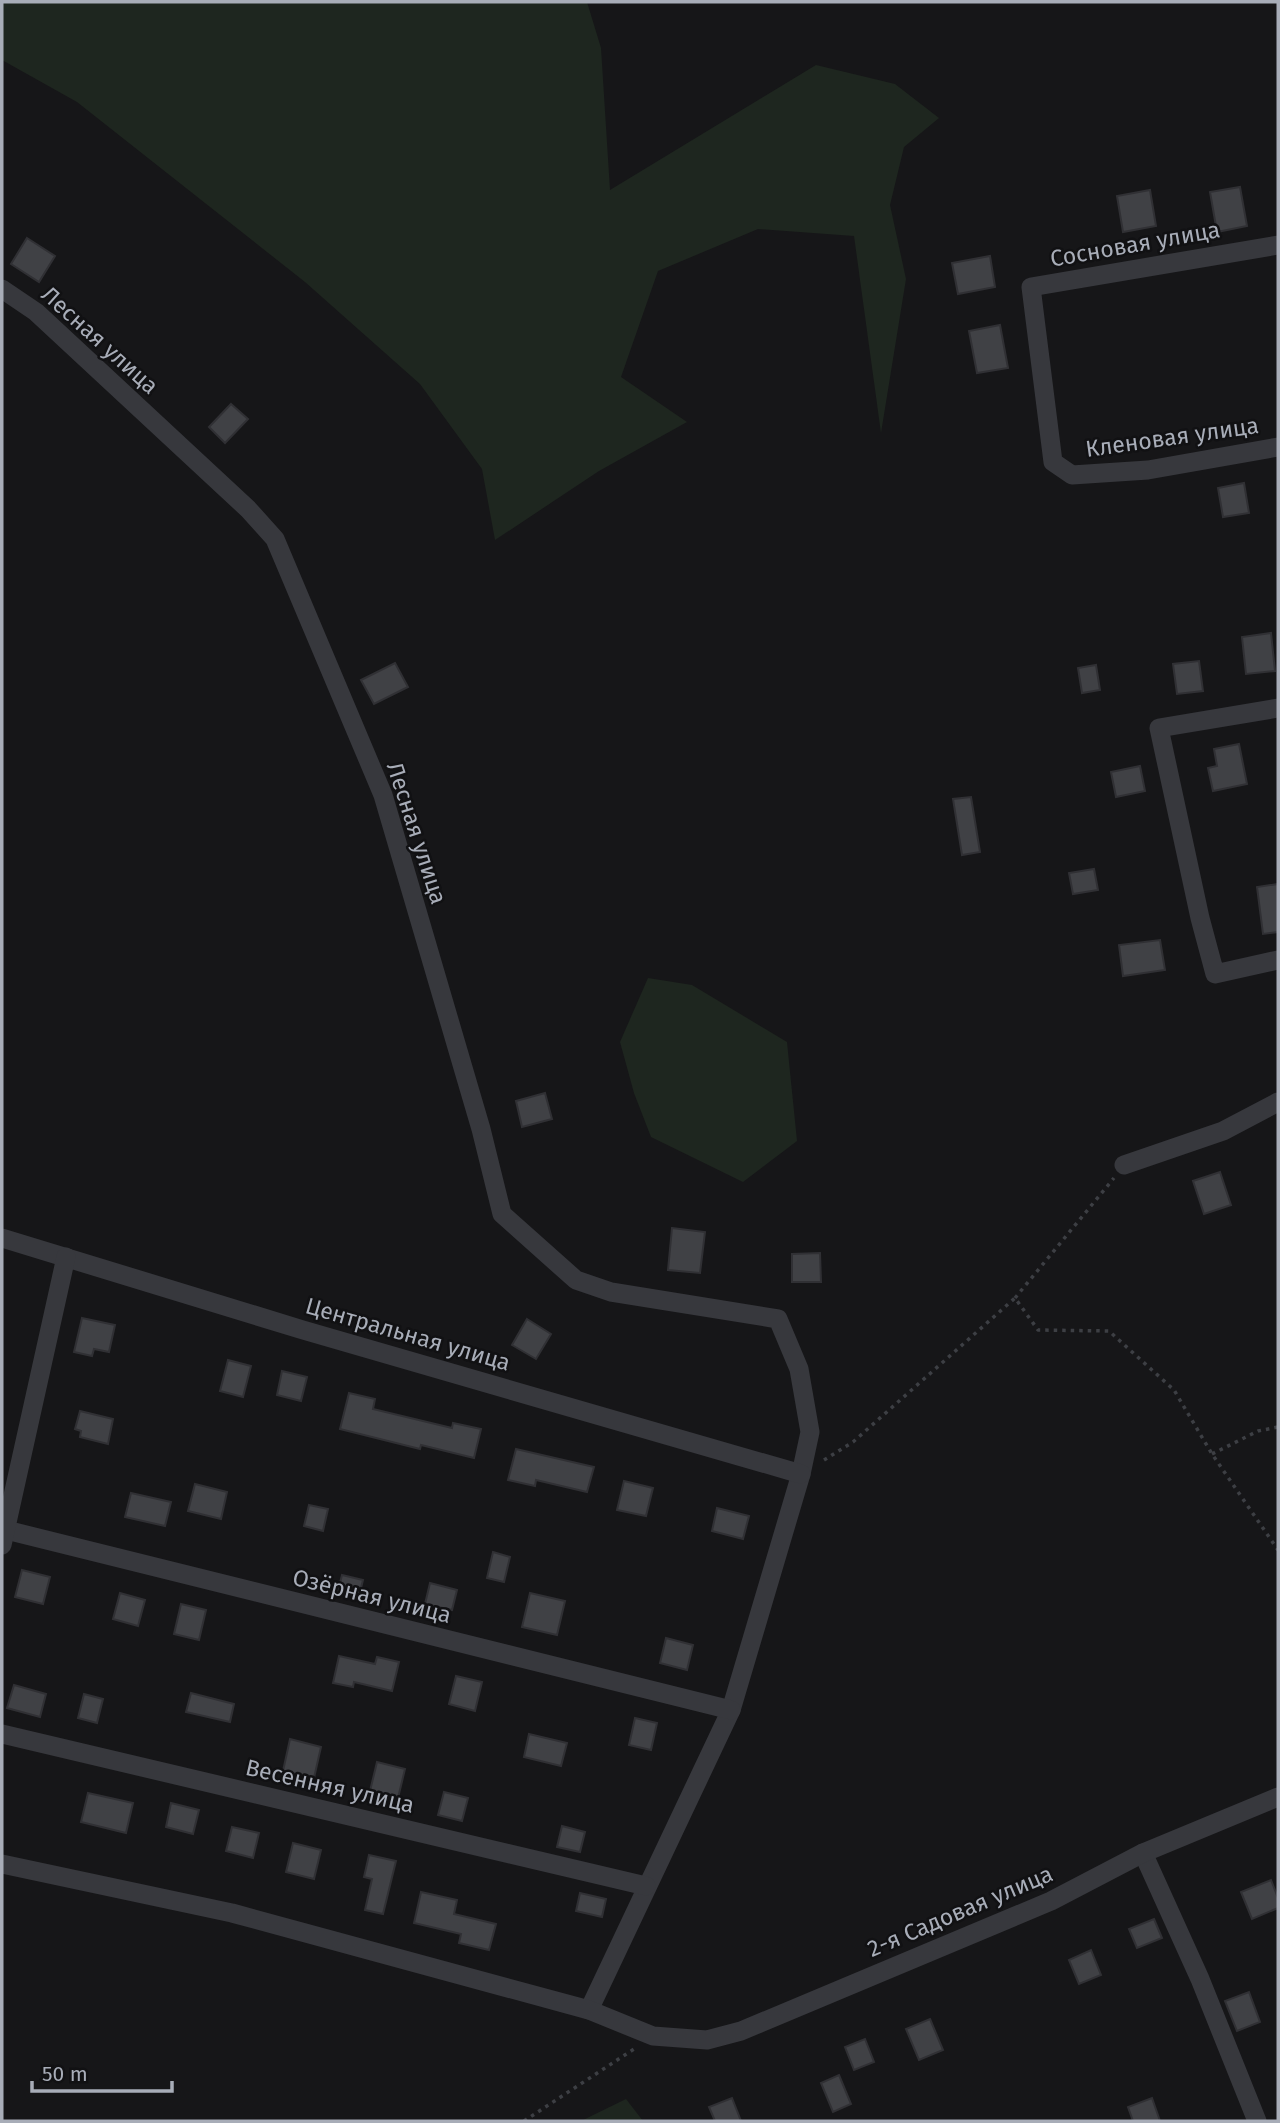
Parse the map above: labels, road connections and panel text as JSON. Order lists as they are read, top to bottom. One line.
{"streets":{"street":["Сосновая улица","Лесная улица","Кленовая улица","Центральная улица","Озёрная улица","Весенняя улица","2-я Садовая улица"]},"crossings":[["Сосновая улица","Кленовая улица"],["Лесная улица","Центральная улица"]],"scale_bar":"50 m"}
